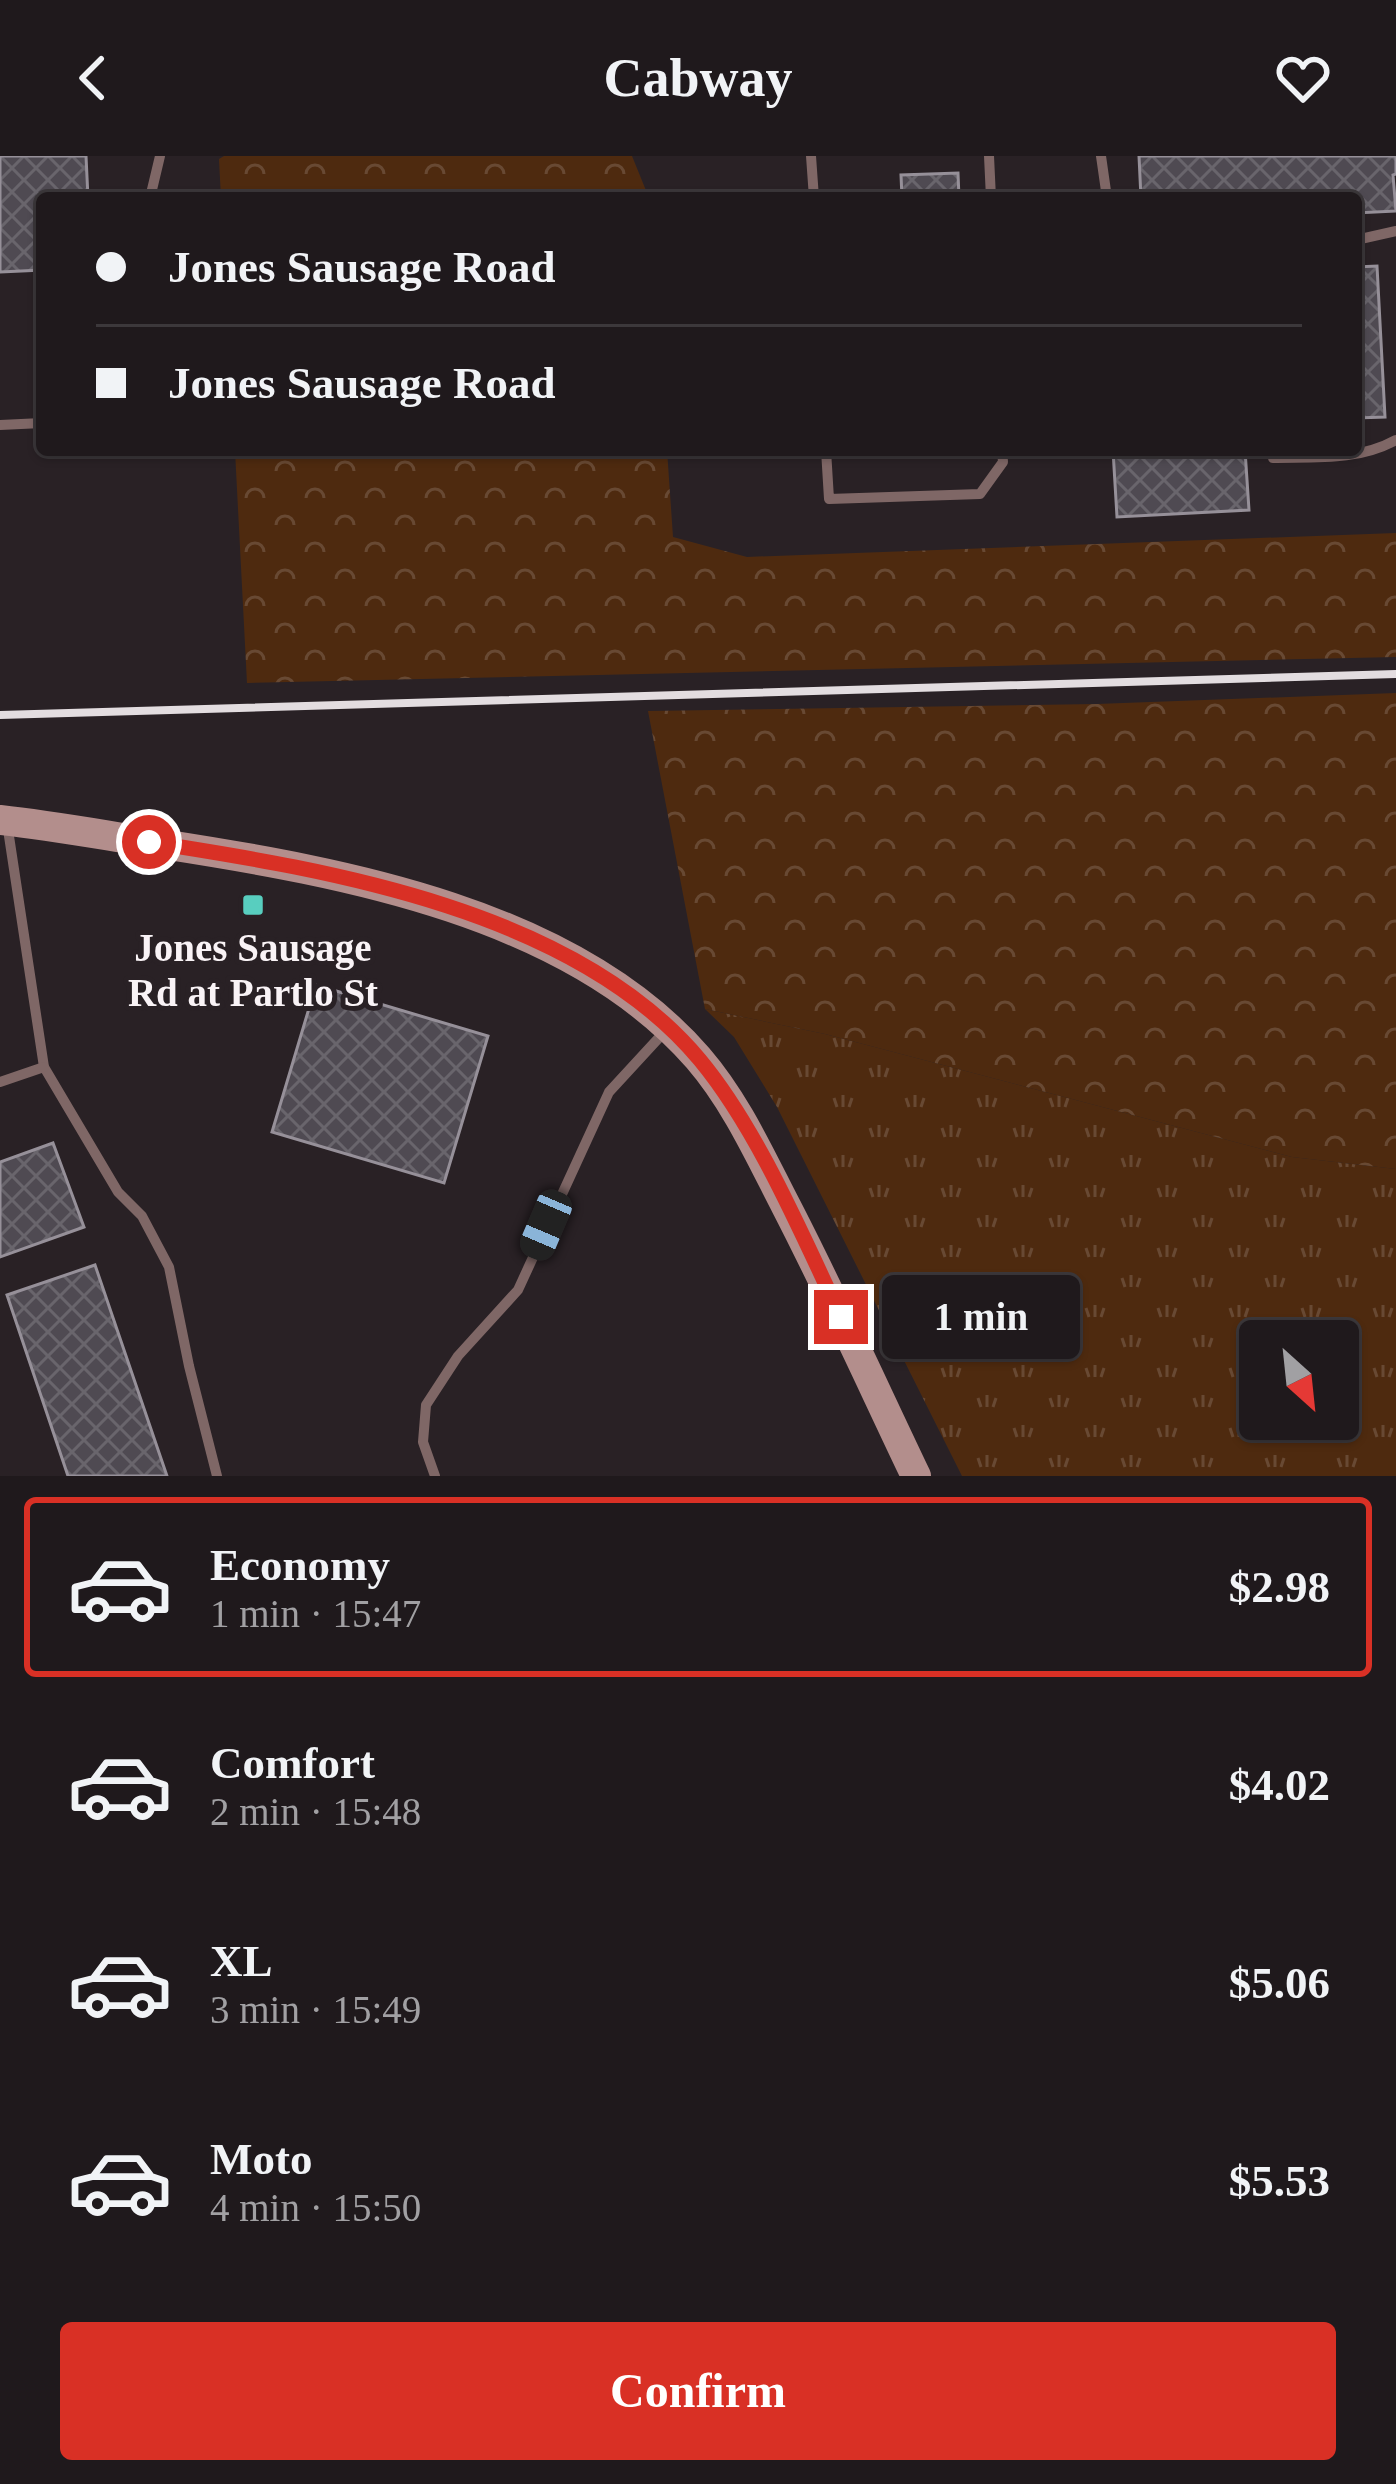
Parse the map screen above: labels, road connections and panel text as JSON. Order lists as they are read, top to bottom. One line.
{"places":{"transit":["Jones Sausage Rd at Partlo St"]},"north":"bottom right","page":{"header":"Cabway","banner":["Jones Sausage Road","Jones Sausage Road"],"bubble":"1 min","list":[{"name":"Economy","note":"1 min · 15:47","value":"$2.98"},{"name":"Comfort","note":"2 min · 15:48","value":"$4.02"},{"name":"XL","note":"3 min · 15:49","value":"$5.06"},{"name":"Moto","note":"4 min · 15:50","value":"$5.53"}],"buttons":"Confirm"}}
